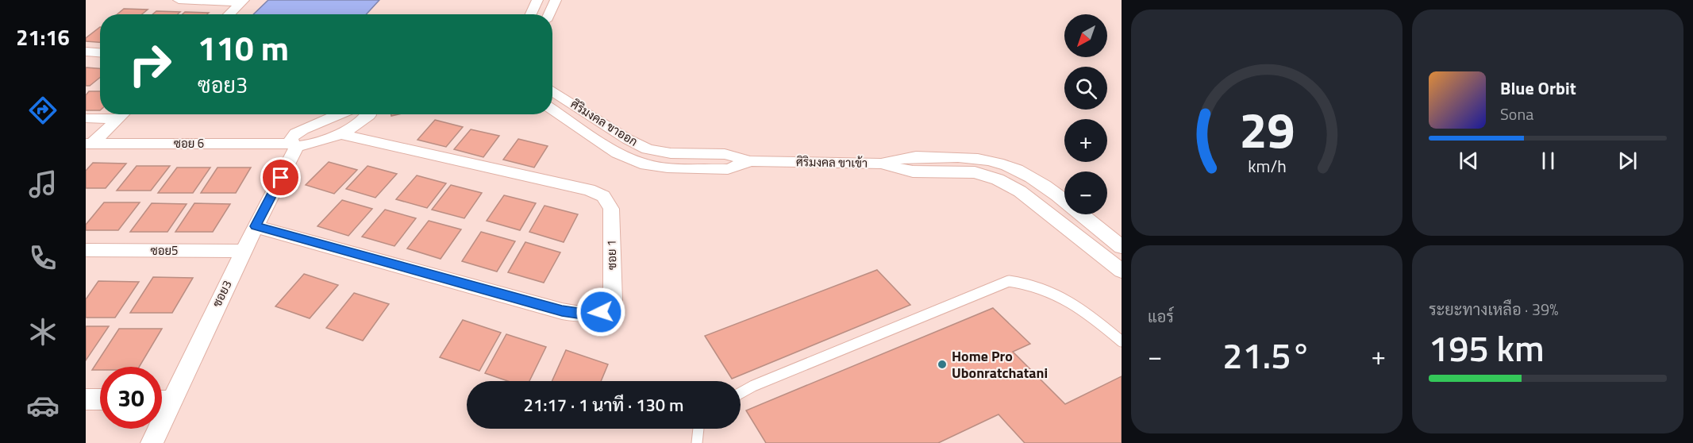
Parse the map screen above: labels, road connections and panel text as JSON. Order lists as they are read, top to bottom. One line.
{"streets":{"street":["ศิริมงคล ขาออก","ซอย 6","ศิริมงคล ขาเข้า","ซอย5","ซอย 1","ซอย3"]},"crossings":[["ศิริมงคล ขาออก","ศิริมงคล ขาเข้า"],["ซอย 6","ซอย 1"],["ซอย 6","ซอย3"],["ซอย5","ซอย3"],["ซอย 1","ซอย3"]],"places":["Home Pro Ubonratchatani"],"north":"bottom left","page":{"tabs":"21:16","map_buttons":["+","−"],"turn":["110 m","ซอย3"],"song":["Blue Orbit","Sona"],"tile":["แอร์",["ระยะทางเหลือ · 39%","195 km"]],"heat":["−","21.5°","+"],"limit":"30","trip":"21:17 · 1 นาที · 130 m","gauge":["29","km/h"]}}
